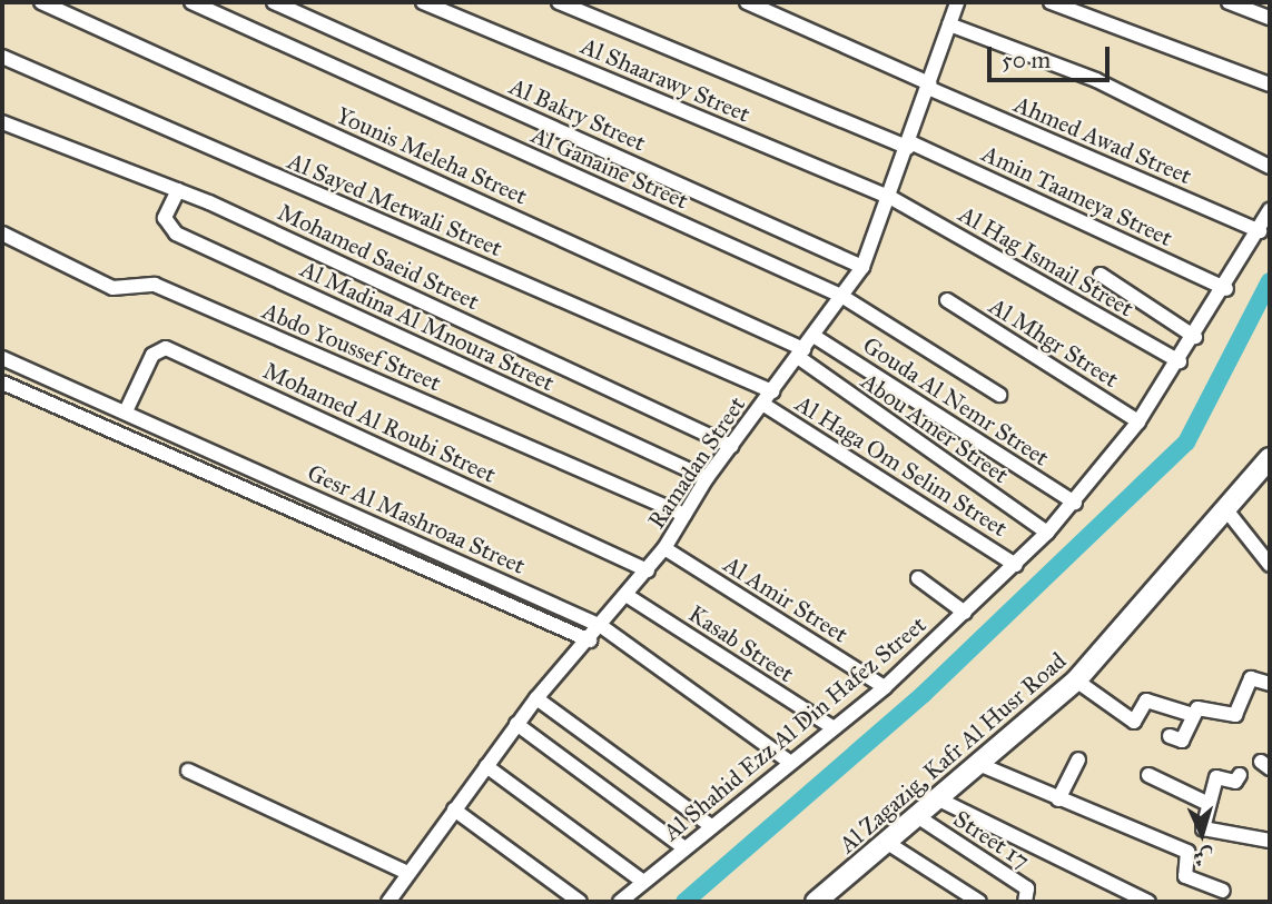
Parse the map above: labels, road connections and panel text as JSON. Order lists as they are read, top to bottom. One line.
{"streets":{"main road":["Al Zagazig, Kafr Al Husr Road"],"street":["Al Shaarawy Street","Al Bakry Street","Ahmed Awad Street","Younis Meleha Street","Al Ganaine Street","Amin Taameya Street","Al Sayed Metwali Street","Mohamed Saeid Street","Al Hag Ismail Street","Al Madina Al Mnoura Street","Al Mhgr Street","Abdo Youssef Street","Gouda Al Nemr Street","Mohamed Al Roubi Street","Abou Amer Street","Ramadan Street","Al Haga Om Selim Street","Gesr Al Mashroaa Street","Al Amir Street","Kasab Street","Al Shahid Ezz Al Din Hafez Street","Street 17"]},"crossings":[["Al Shaarawy Street","Al Hag Ismail Street"],["Al Shaarawy Street","Ramadan Street"],["Al Bakry Street","Ramadan Street"],["Ahmed Awad Street","Ramadan Street"],["Ahmed Awad Street","Al Shahid Ezz Al Din Hafez Street"],["Younis Meleha Street","Abou Amer Street"],["Younis Meleha Street","Ramadan Street"],["Al Ganaine Street","Ramadan Street"],["Amin Taameya Street","Ramadan Street"],["Amin Taameya Street","Al Shahid Ezz Al Din Hafez Street"],["Al Sayed Metwali Street","Ramadan Street"],["Mohamed Saeid Street","Al Madina Al Mnoura Street"],["Mohamed Saeid Street","Ramadan Street"],["Al Hag Ismail Street","Ramadan Street"],["Al Hag Ismail Street","Al Shahid Ezz Al Din Hafez Street"],["Al Madina Al Mnoura Street","Ramadan Street"],["Al Mhgr Street","Al Shahid Ezz Al Din Hafez Street"],["Abdo Youssef Street","Ramadan Street"],["Gouda Al Nemr Street","Ramadan Street"],["Gouda Al Nemr Street","Al Shahid Ezz Al Din Hafez Street"],["Mohamed Al Roubi Street","Ramadan Street"],["Mohamed Al Roubi Street","Gesr Al Mashroaa Street"],["Abou Amer Street","Ramadan Street"],["Abou Amer Street","Al Shahid Ezz Al Din Hafez Street"],["Ramadan Street","Al Haga Om Selim Street"],["Ramadan Street","Gesr Al Mashroaa Street"],["Ramadan Street","Al Amir Street"],["Ramadan Street","Kasab Street"],["Al Haga Om Selim Street","Al Shahid Ezz Al Din Hafez Street"],["Gesr Al Mashroaa Street","Al Shahid Ezz Al Din Hafez Street"],["Al Amir Street","Al Shahid Ezz Al Din Hafez Street"],["Kasab Street","Al Shahid Ezz Al Din Hafez Street"],["Al Zagazig, Kafr Al Husr Road","Street 17"]],"scale_bar":"50 m","north":"bottom"}
